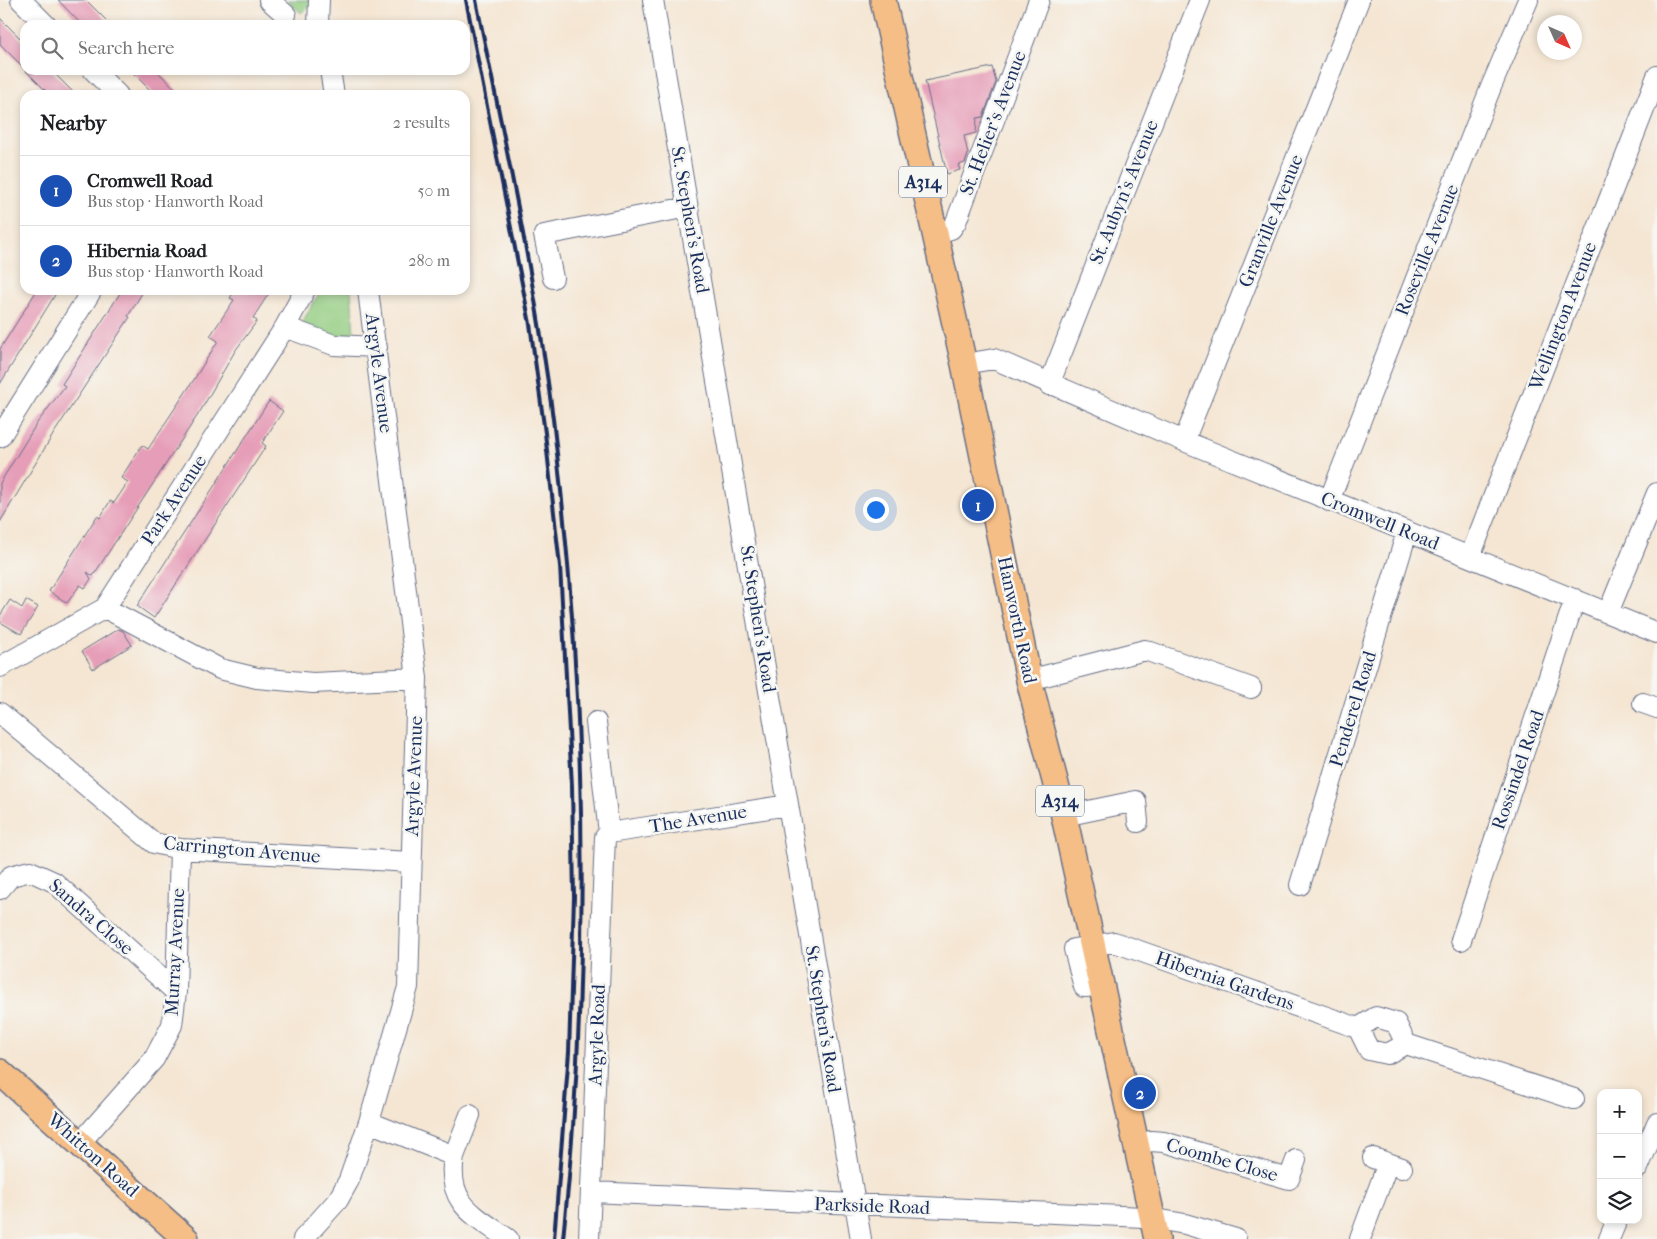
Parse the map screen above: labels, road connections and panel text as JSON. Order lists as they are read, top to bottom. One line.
{"streets":{"main road":["A314","Hanworth Road","Whitton Road"],"street":["St. Helier's Avenue","St. Aubyn's Avenue","St. Stephen's Road","Granville Avenue","Roseville Avenue","Wellington Avenue","Argyle Avenue","Park Avenue","Cromwell Road","Penderel Road","Rossindel Road","The Avenue","Carrington Avenue","Sandra Close","Murray Avenue","Hibernia Gardens","Argyle Road","Coombe Close","Parkside Road"]},"crossings":[["St. Helier's Avenue","Hanworth Road"],["St. Aubyn's Avenue","Cromwell Road"],["St. Stephen's Road","The Avenue"],["St. Stephen's Road","Parkside Road"],["Granville Avenue","Cromwell Road"],["Roseville Avenue","Cromwell Road"],["Wellington Avenue","Cromwell Road"],["Argyle Avenue","Carrington Avenue"],["Cromwell Road","Hanworth Road"],["Cromwell Road","Penderel Road"],["Cromwell Road","Rossindel Road"],["Hanworth Road","Hibernia Gardens"],["Hanworth Road","Coombe Close"],["Hanworth Road","Parkside Road"],["The Avenue","Argyle Road"],["Carrington Avenue","Murray Avenue"],["Sandra Close","Murray Avenue"],["Murray Avenue","Whitton Road"],["Argyle Road","Parkside Road"]],"north":"bottom right","page":{"search":"Search here","heading":["Nearby","2 results"],"list":[{"mark":"1","name":"Cromwell Road","note":"Bus stop · Hanworth Road","value":"50 m"},{"mark":"2","name":"Hibernia Road","note":"Bus stop · Hanworth Road","value":"280 m"}],"pins":["1","2"],"map_buttons":["+","−"]}}
